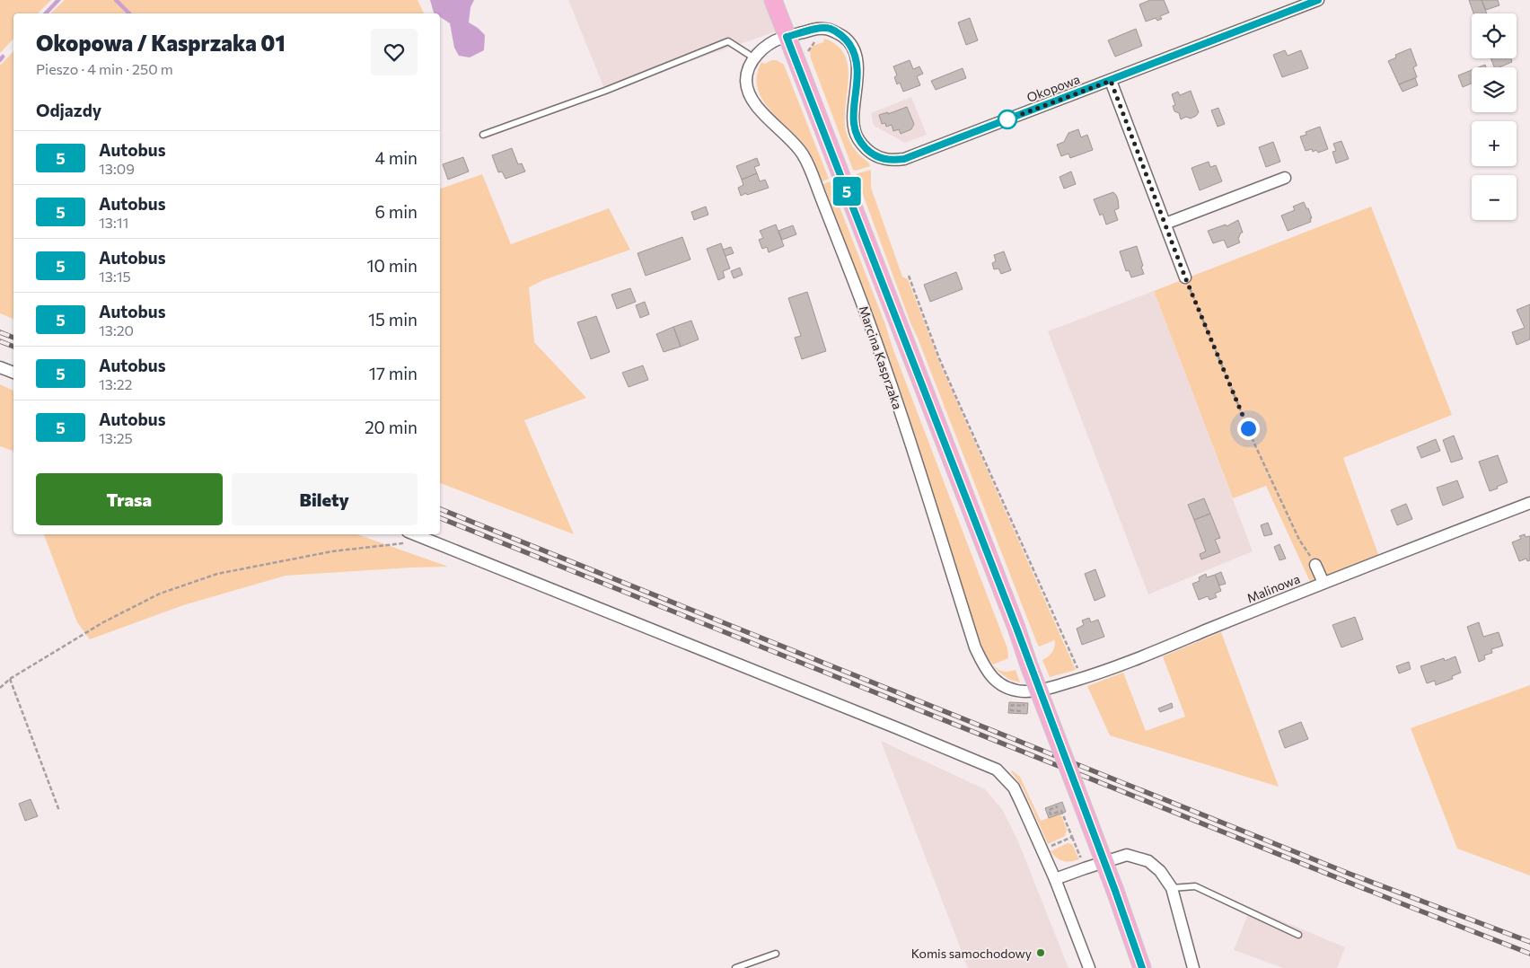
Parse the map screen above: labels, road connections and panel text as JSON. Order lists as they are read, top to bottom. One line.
{"streets":{"street":["Okopowa","Marcina Kasprzaka","Malinowa"]},"crossings":[["Marcina Kasprzaka","Malinowa"]],"places":["Komis samochodowy"],"lines":["bus line 5"],"page":{"on_map":"5","map_buttons":["+","−"],"heading":[["Okopowa / Kasprzaka 01","Pieszo · 4 min · 250 m"],"Odjazdy"],"list":[{"mark":"5","name":"Autobus","note":"13:09","value":"4 min"},{"mark":"5","name":"Autobus","note":"13:11","value":"6 min"},{"mark":"5","name":"Autobus","note":"13:15","value":"10 min"},{"mark":"5","name":"Autobus","note":"13:20","value":"15 min"},{"mark":"5","name":"Autobus","note":"13:22","value":"17 min"},{"mark":"5","name":"Autobus","note":"13:25","value":"20 min"}],"buttons":["Trasa","Bilety"]}}
